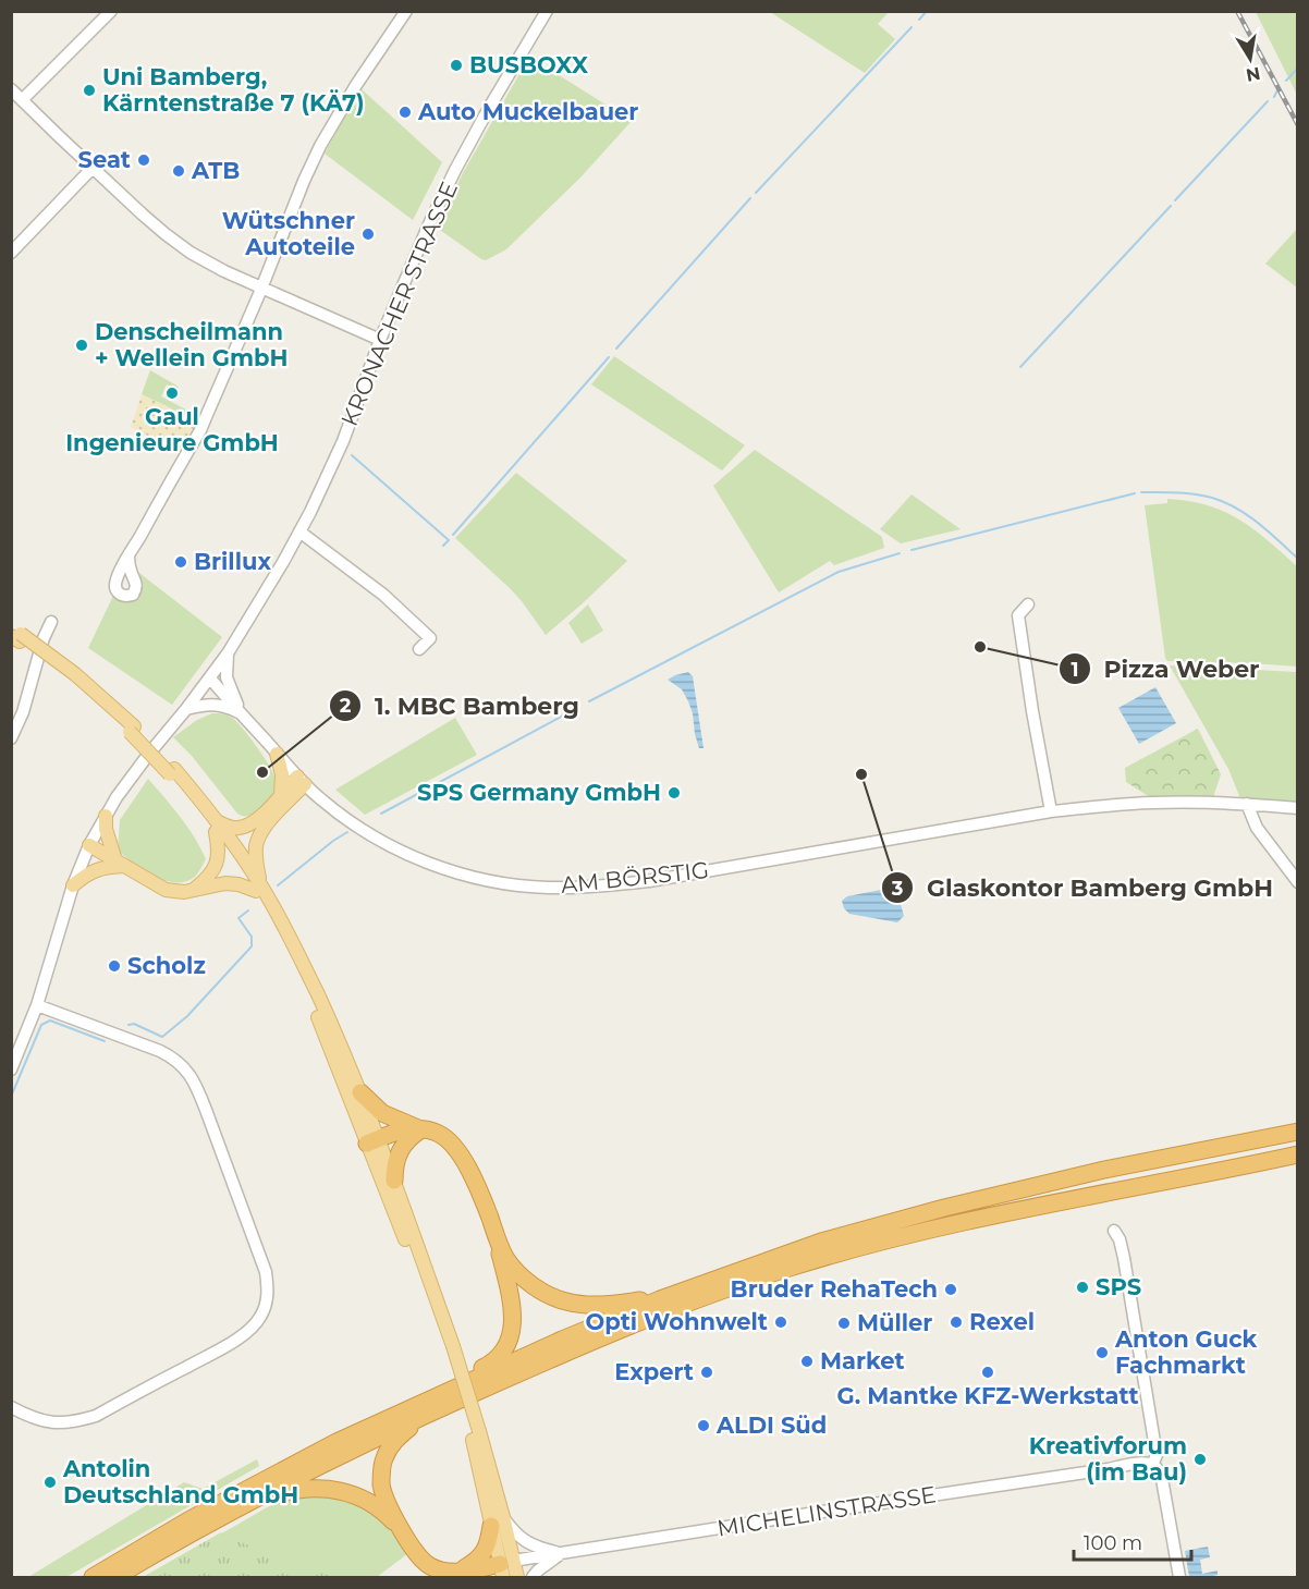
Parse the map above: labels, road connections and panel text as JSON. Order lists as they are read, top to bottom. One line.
{"streets":{"street":["KRONACHER STRASSE","AM BÖRSTIG","MICHELINSTRASSE"]},"crossings":[["KRONACHER STRASSE","AM BÖRSTIG"]],"places":["BUSBOXX","Uni Bamberg, Kärntenstraße 7 (KÄ7)","Auto Muckelbauer","Seat","ATB","Wütschner Autoteile","Denscheilmann + Wellein GmbH","Gaul Ingenieure GmbH","Brillux","Pizza Weber","1. MBC Bamberg","Glaskontor Bamberg GmbH","SPS Germany GmbH","Scholz","SPS","Bruder RehaTech","Opti Wohnwelt","Rexel","Müller","Anton Guck Fachmarkt","Market","Expert","G. Mantke KFZ-Werkstatt","ALDI Süd","Kreativforum (im Bau)","Antolin Deutschland GmbH"],"scale_bar":"100 m","north":"bottom"}
